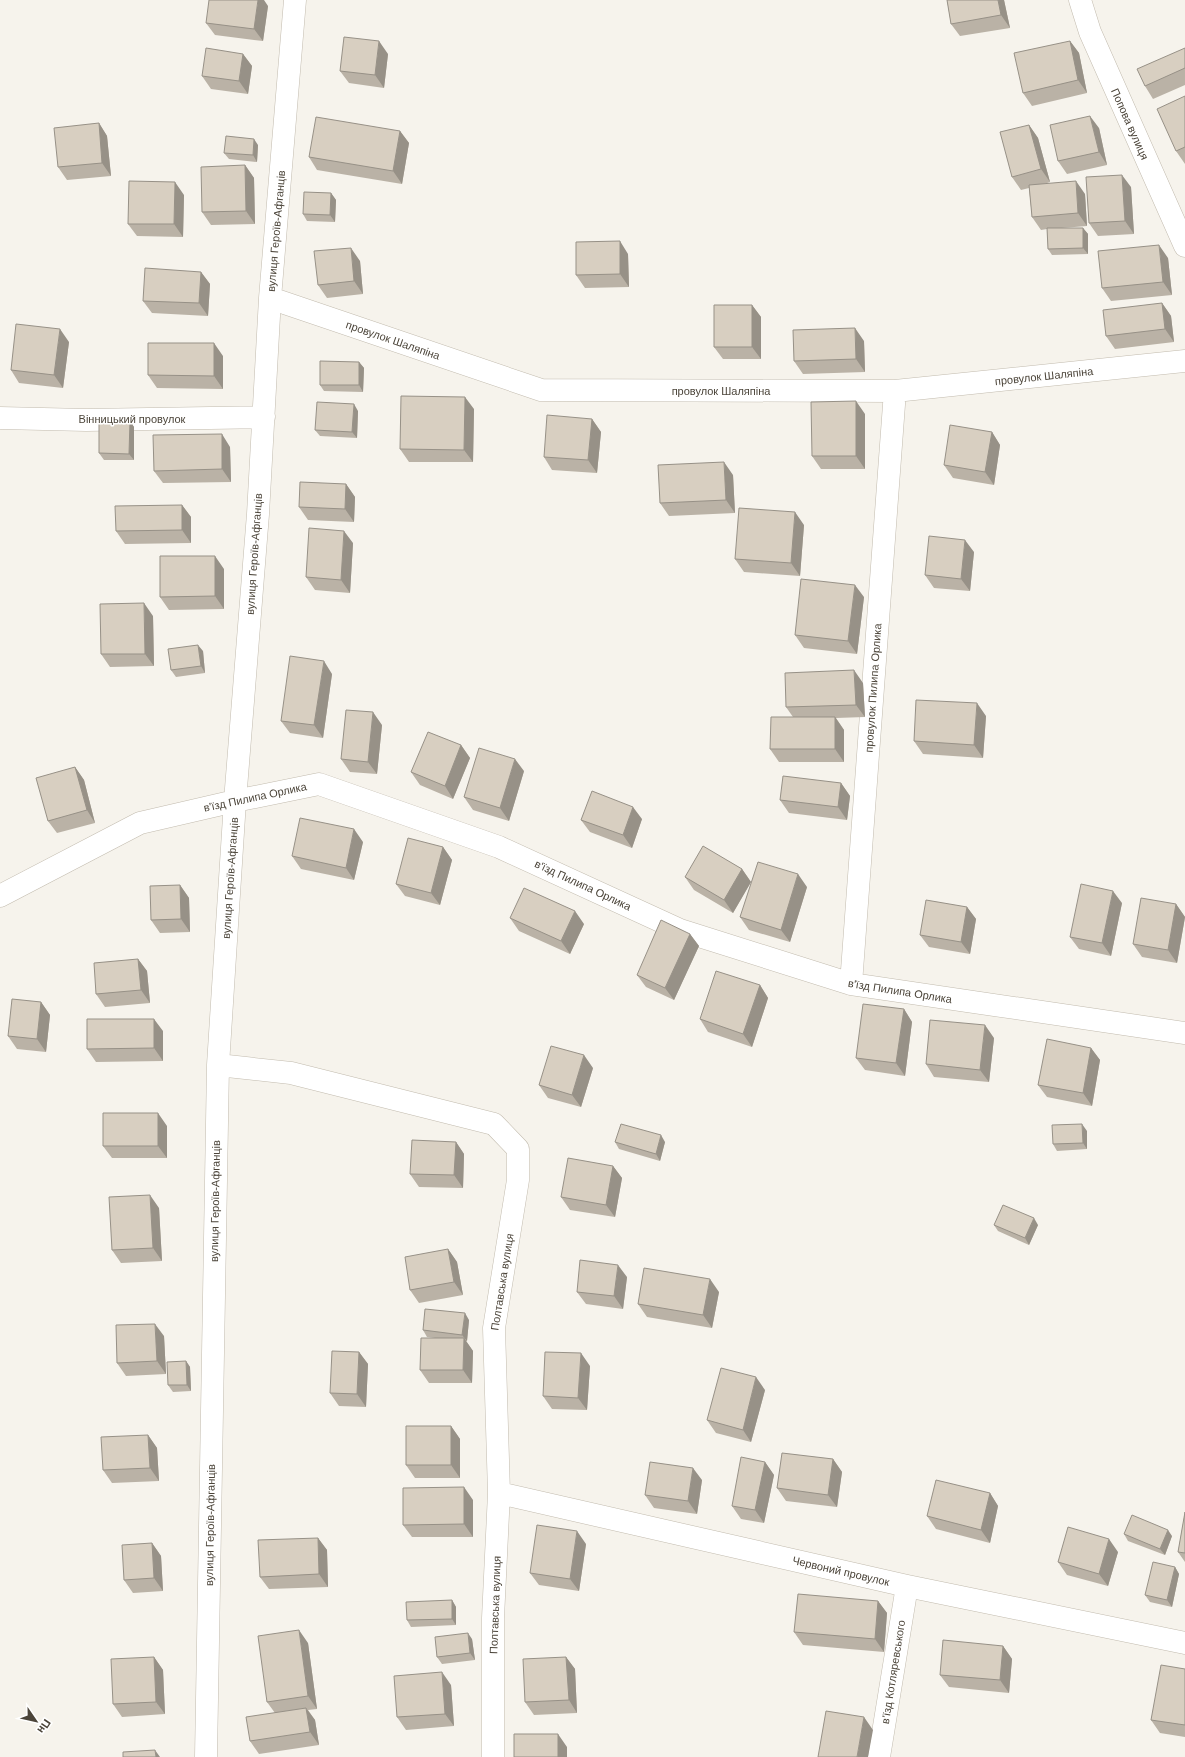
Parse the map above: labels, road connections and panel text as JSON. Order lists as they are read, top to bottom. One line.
{"streets":{"street":["Попова вулиця","вулиця Героїв-Афганців","провулок Шаляпіна","Вінницький провулок","провулок Пилипа Орлика","в'їзд Пилипа Орлика","Полтавська вулиця","Червоний провулок","в’їзд Котляревського"]},"crossings":[["вулиця Героїв-Афганців","провулок Шаляпіна"],["вулиця Героїв-Афганців","Вінницький провулок"],["вулиця Героїв-Афганців","в'їзд Пилипа Орлика"],["вулиця Героїв-Афганців","Полтавська вулиця"],["провулок Шаляпіна","провулок Пилипа Орлика"],["провулок Пилипа Орлика","в'їзд Пилипа Орлика"],["Полтавська вулиця","Червоний провулок"],["Червоний провулок","в’їзд Котляревського"]],"north":"bottom right"}
